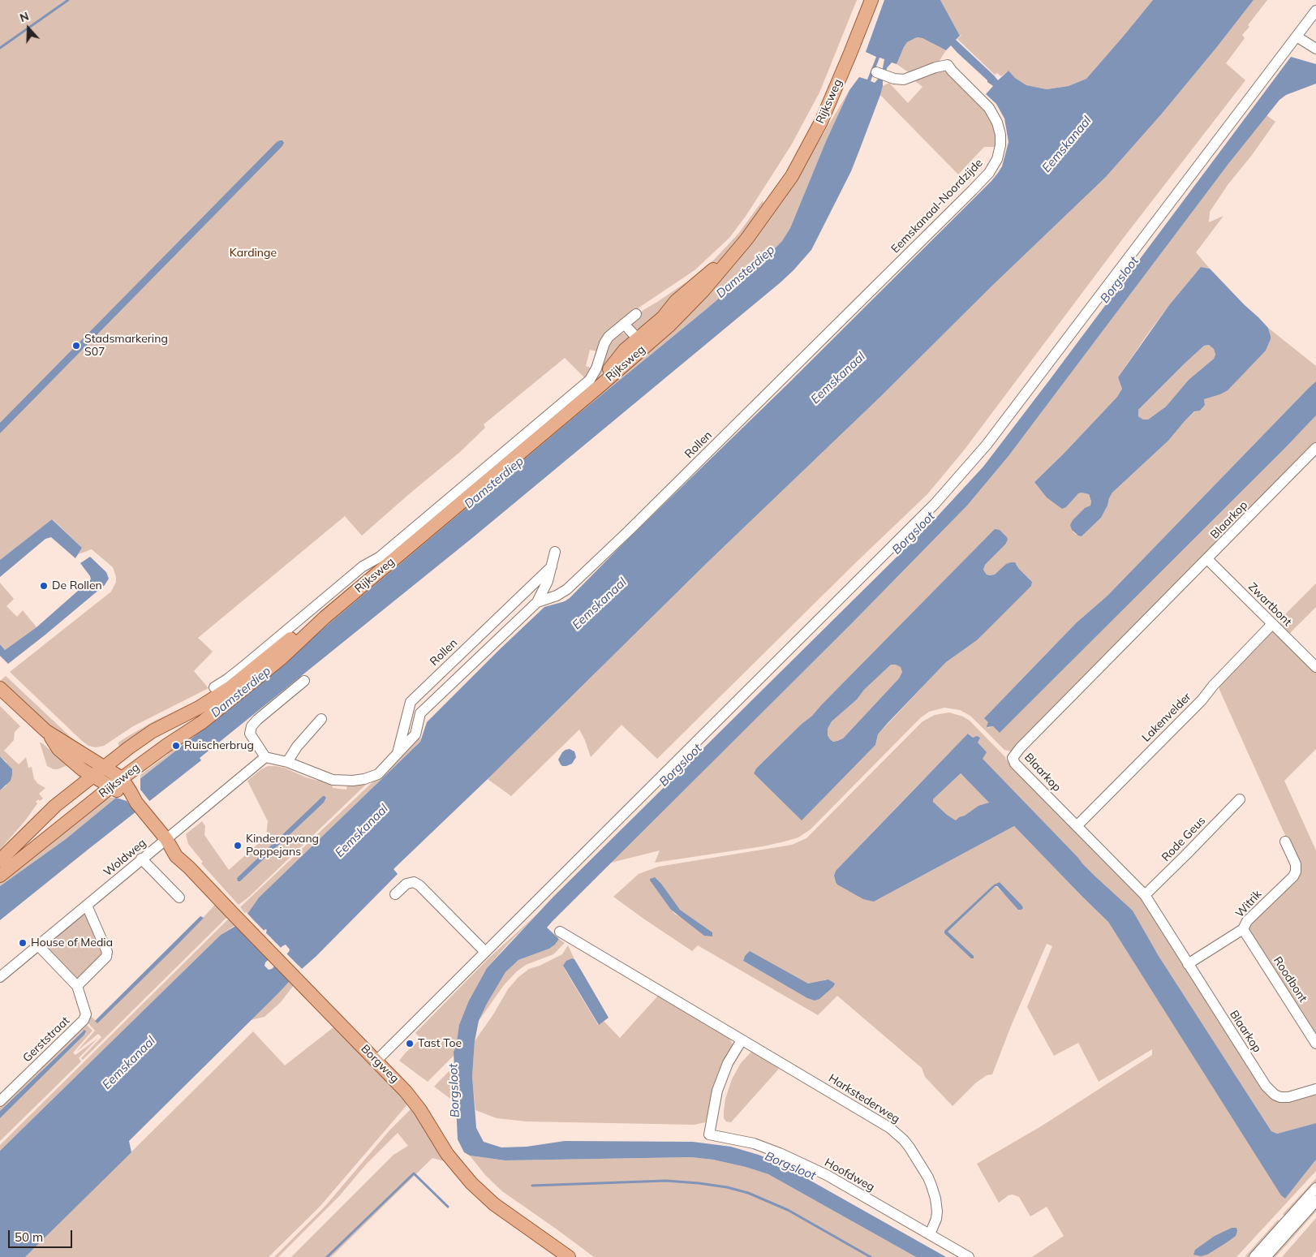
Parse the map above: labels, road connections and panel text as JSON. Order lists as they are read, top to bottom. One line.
{"streets":{"main road":["Rijksweg","Borgweg"],"street":["Eemskanaal-Noordzijde","Rollen","Blaarkop","Zwartbont","Lakenvelder","Rode Geus","Woldweg","Witrik","Roodbont","Gerststraat","Harkstederweg","Hoofdweg"]},"crossings":[["Rijksweg","Borgweg"],["Eemskanaal-Noordzijde","Rollen"],["Blaarkop","Zwartbont"],["Blaarkop","Lakenvelder"],["Blaarkop","Rode Geus"],["Blaarkop","Witrik"],["Zwartbont","Lakenvelder"],["Woldweg","Borgweg"],["Witrik","Roodbont"],["Harkstederweg","Hoofdweg"]],"water":["Eemskanaal","Damsterdiep","Borgsloot"],"parks":["Kardinge"],"places":["Stadsmarkering S07","De Rollen","Ruischerbrug","Kinderopvang Poppejans","House of Media","Tast Toe"],"scale_bar":"50 m","north":"top"}
